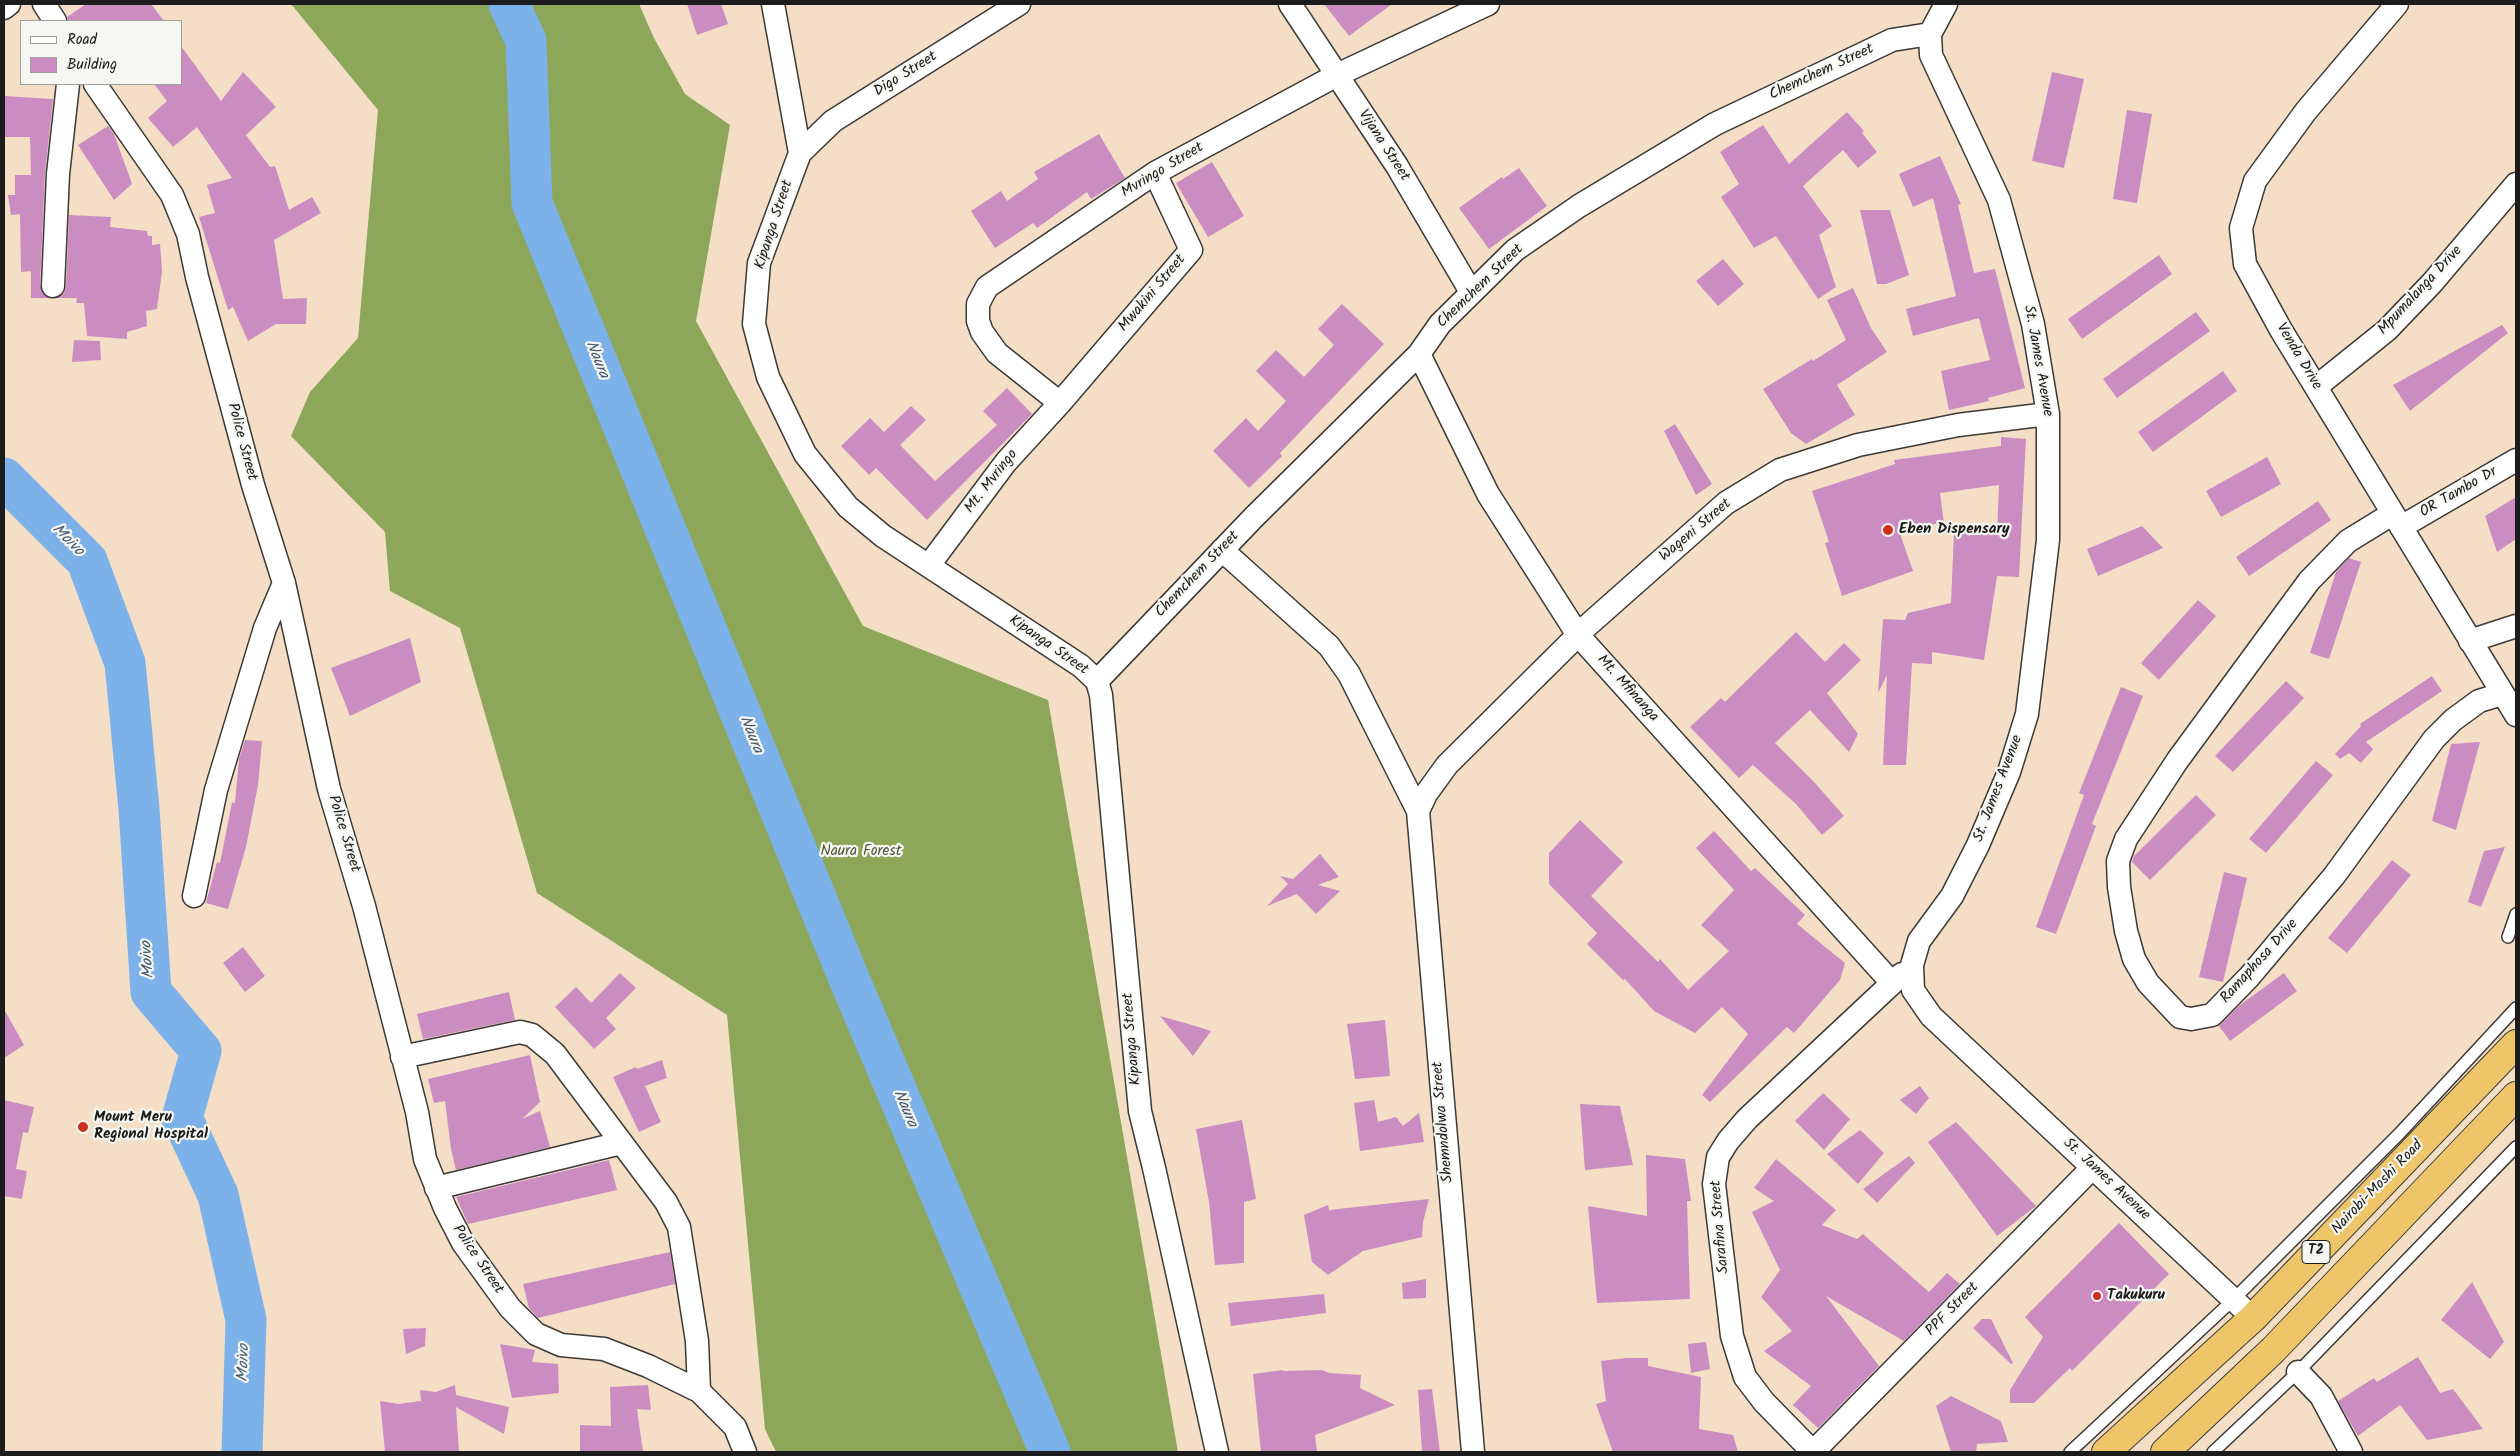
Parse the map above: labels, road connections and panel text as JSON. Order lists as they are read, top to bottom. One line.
{"streets":{"highway":["Nairobi-Moshi Road","T2"],"street":["Chemchem Street","Digo Street","Vijana Street","Mvringo Street","Kipanga Street","Mpumalanga Drive","Mwakini Street","Venda Drive","St. James Avenue","Police Street","Mt. Mvringo","OR Tambo Dr","Wageni Street","Mt. Mfinanga","Ramaphosa Drive","Shemndolwa Street","Sarafina Street","PPF Street"]},"crossings":[["Chemchem Street","Vijana Street"],["Chemchem Street","Kipanga Street"],["Chemchem Street","St. James Avenue"],["Chemchem Street","Mt. Mfinanga"],["Digo Street","Kipanga Street"],["Vijana Street","Mvringo Street"],["Mvringo Street","Mwakini Street"],["Mvringo Street","Mt. Mvringo"],["Kipanga Street","Mt. Mvringo"],["Mpumalanga Drive","Venda Drive"],["Mwakini Street","Mt. Mvringo"],["Venda Drive","OR Tambo Dr"],["Venda Drive","Ramaphosa Drive"],["St. James Avenue","Wageni Street"],["St. James Avenue","Nairobi-Moshi Road"],["St. James Avenue","Sarafina Street"],["St. James Avenue","PPF Street"],["OR Tambo Dr","Ramaphosa Drive"],["Wageni Street","Mt. Mfinanga"],["Wageni Street","Shemndolwa Street"],["Mt. Mfinanga","Sarafina Street"],["Sarafina Street","PPF Street"]],"water":["Naura","Moivo"],"parks":["Naura Forest"],"places":["Eben Dispensary","Mount Meru Regional Hospital","Takukuru"],"legend":["Road","Building"]}
